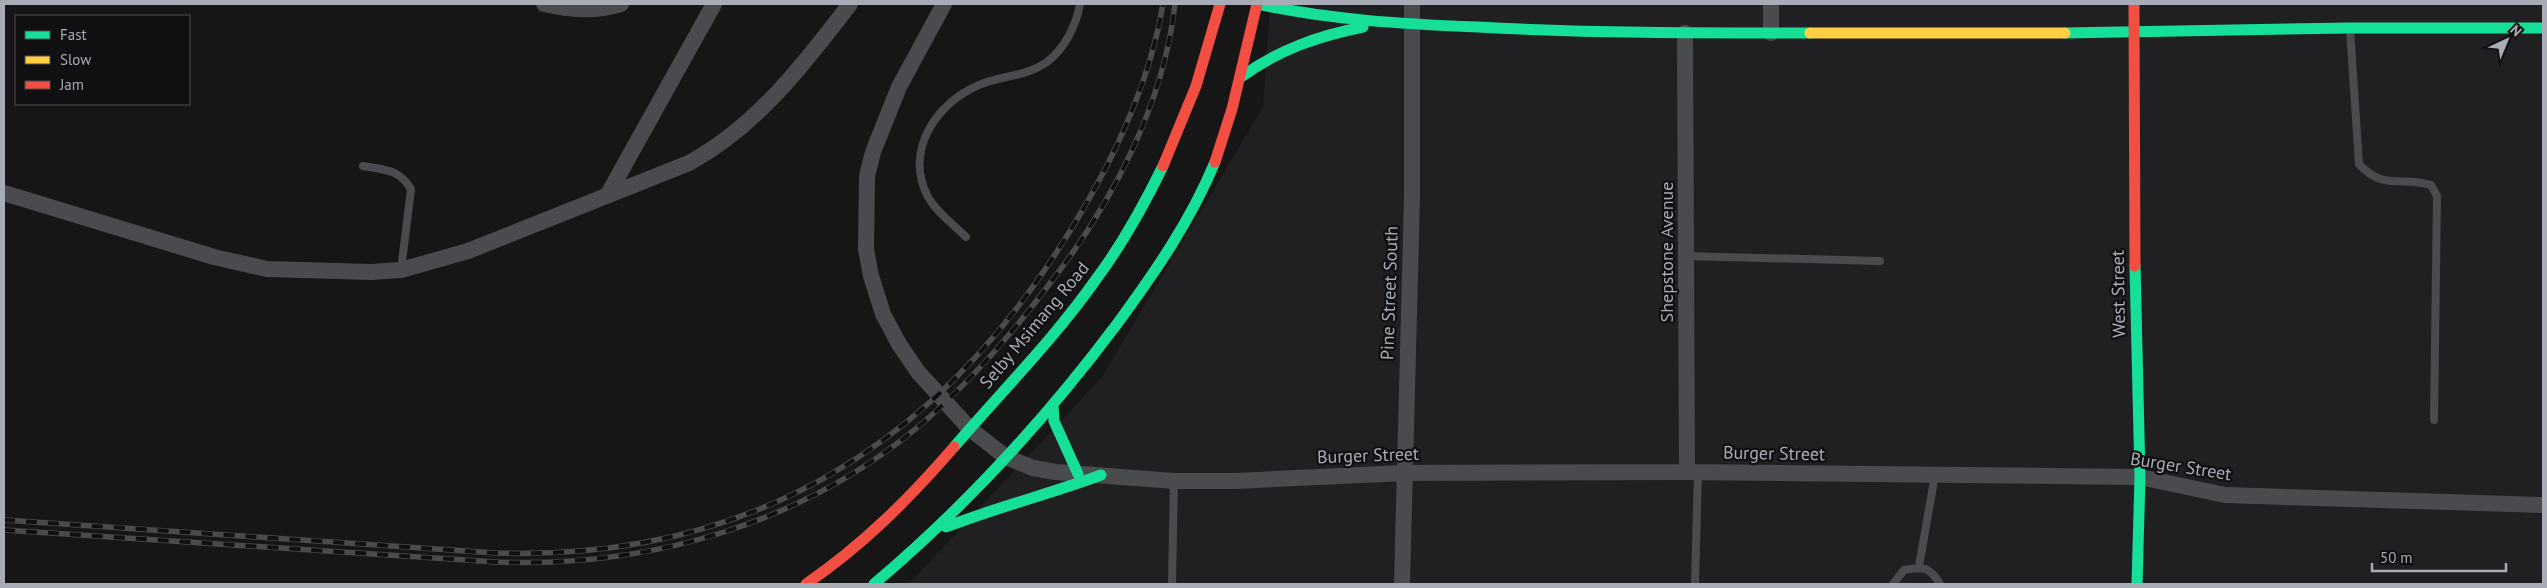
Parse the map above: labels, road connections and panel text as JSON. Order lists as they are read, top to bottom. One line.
{"streets":{"street":["Shepstone Avenue","Pine Street South","West Street","Selby Msimang Road","Burger Street"]},"crossings":[["Shepstone Avenue","Burger Street"],["Pine Street South","Burger Street"],["West Street","Burger Street"]],"legend":["Fast","Slow","Jam"],"scale_bar":"50 m","north":"top right"}
